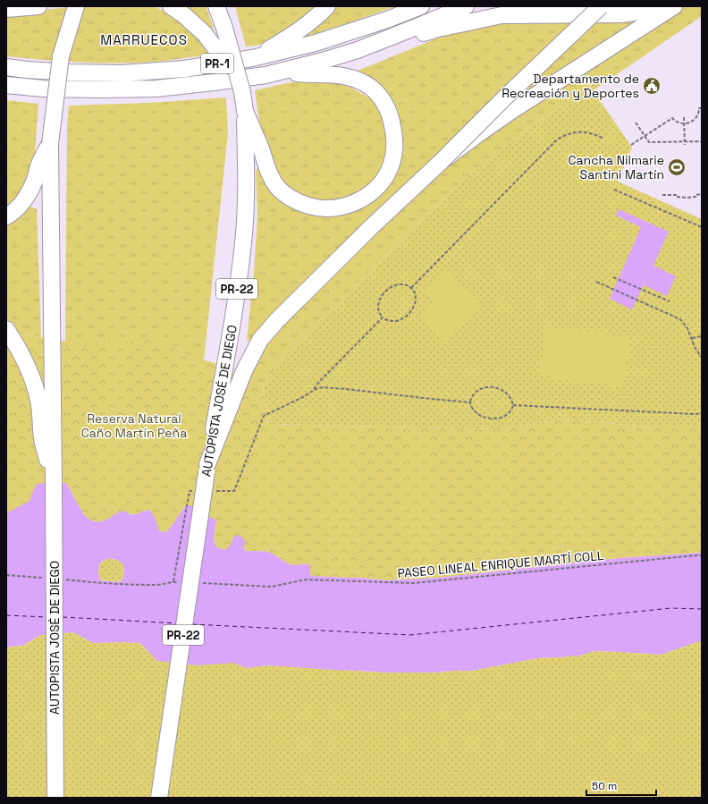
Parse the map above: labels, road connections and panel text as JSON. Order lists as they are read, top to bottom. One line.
{"streets":{"highway":["PR-1","PR-22","AUTOPISTA JOSÉ DE DIEGO"],"path":["PASEO LINEAL ENRIQUE MARTÍ COLL"]},"districts":["MARRUECOS"],"parks":["Reserva Natural Caño Martín Peña"],"places":{"public building":["Departamento de Recreación y Deportes"],"sports":["Cancha Nilmarie Santini Martín"]},"scale_bar":"50 m"}
